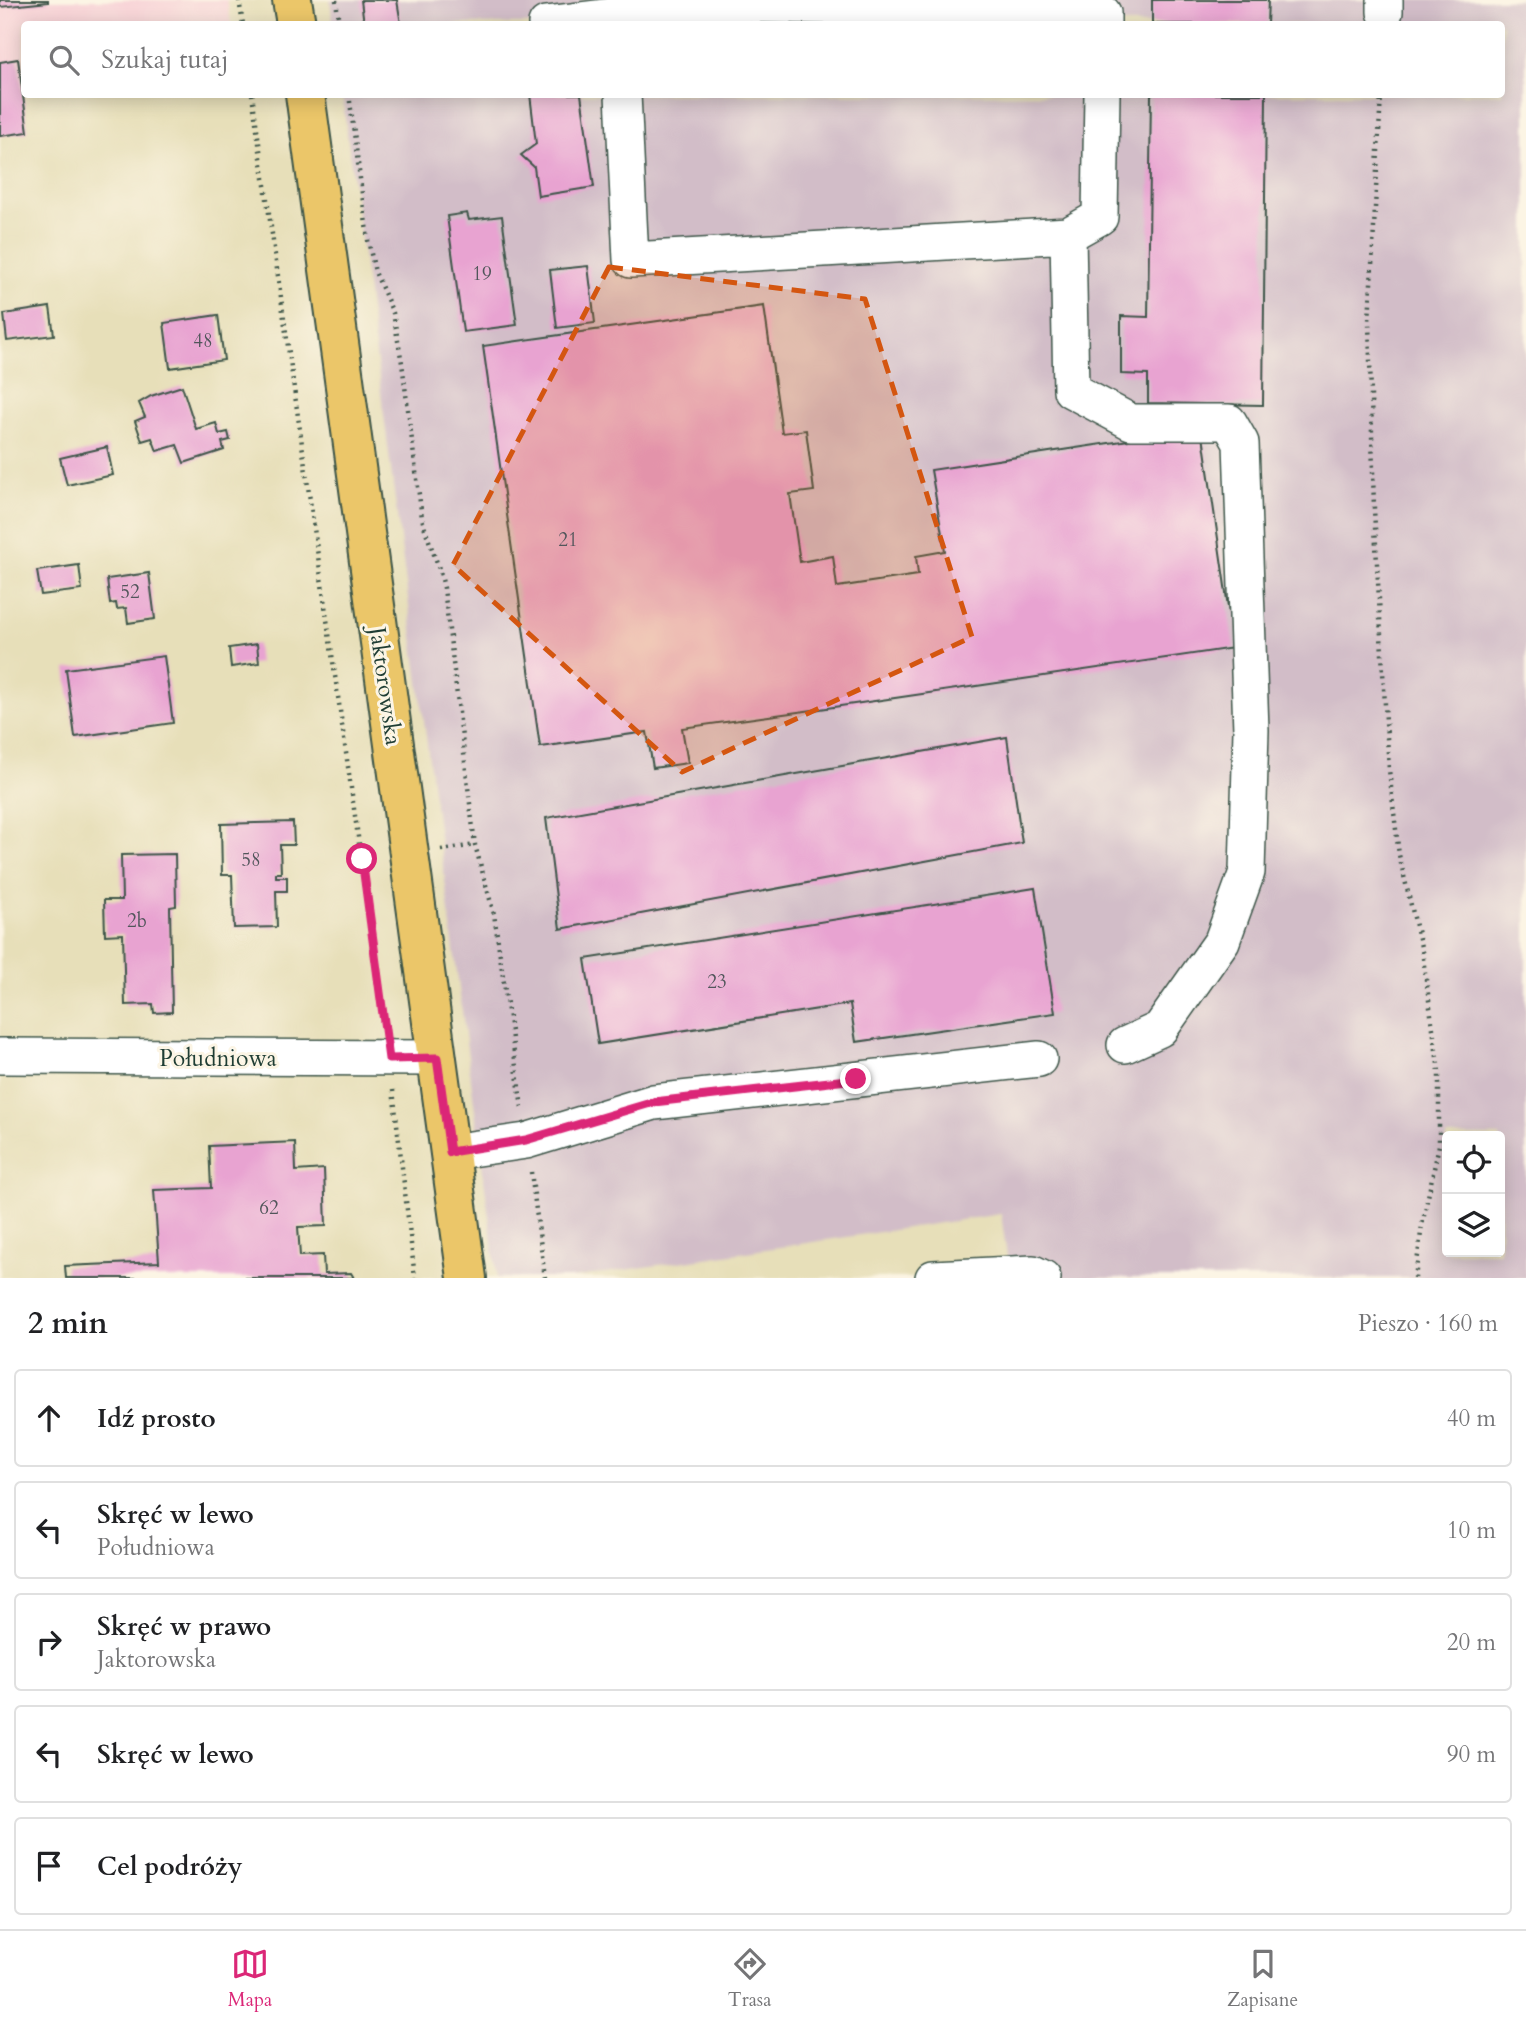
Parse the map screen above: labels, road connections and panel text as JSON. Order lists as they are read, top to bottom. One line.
{"streets":{"main road":["Jaktorowska"],"street":["Południowa"]},"crossings":[["Jaktorowska","Południowa"]],"house_numbers":["19","48","21","52","58","2b","23","62"],"page":{"search":"Szukaj tutaj","heading":["2 min","Pieszo · 160 m"],"list":[["Idź prosto","40 m"],["Skręć w lewo","Południowa","10 m"],["Skręć w prawo","Jaktorowska","20 m"],["Skręć w lewo","90 m"],"Cel podróży"],"nav":["Mapa","Trasa","Zapisane"]}}
